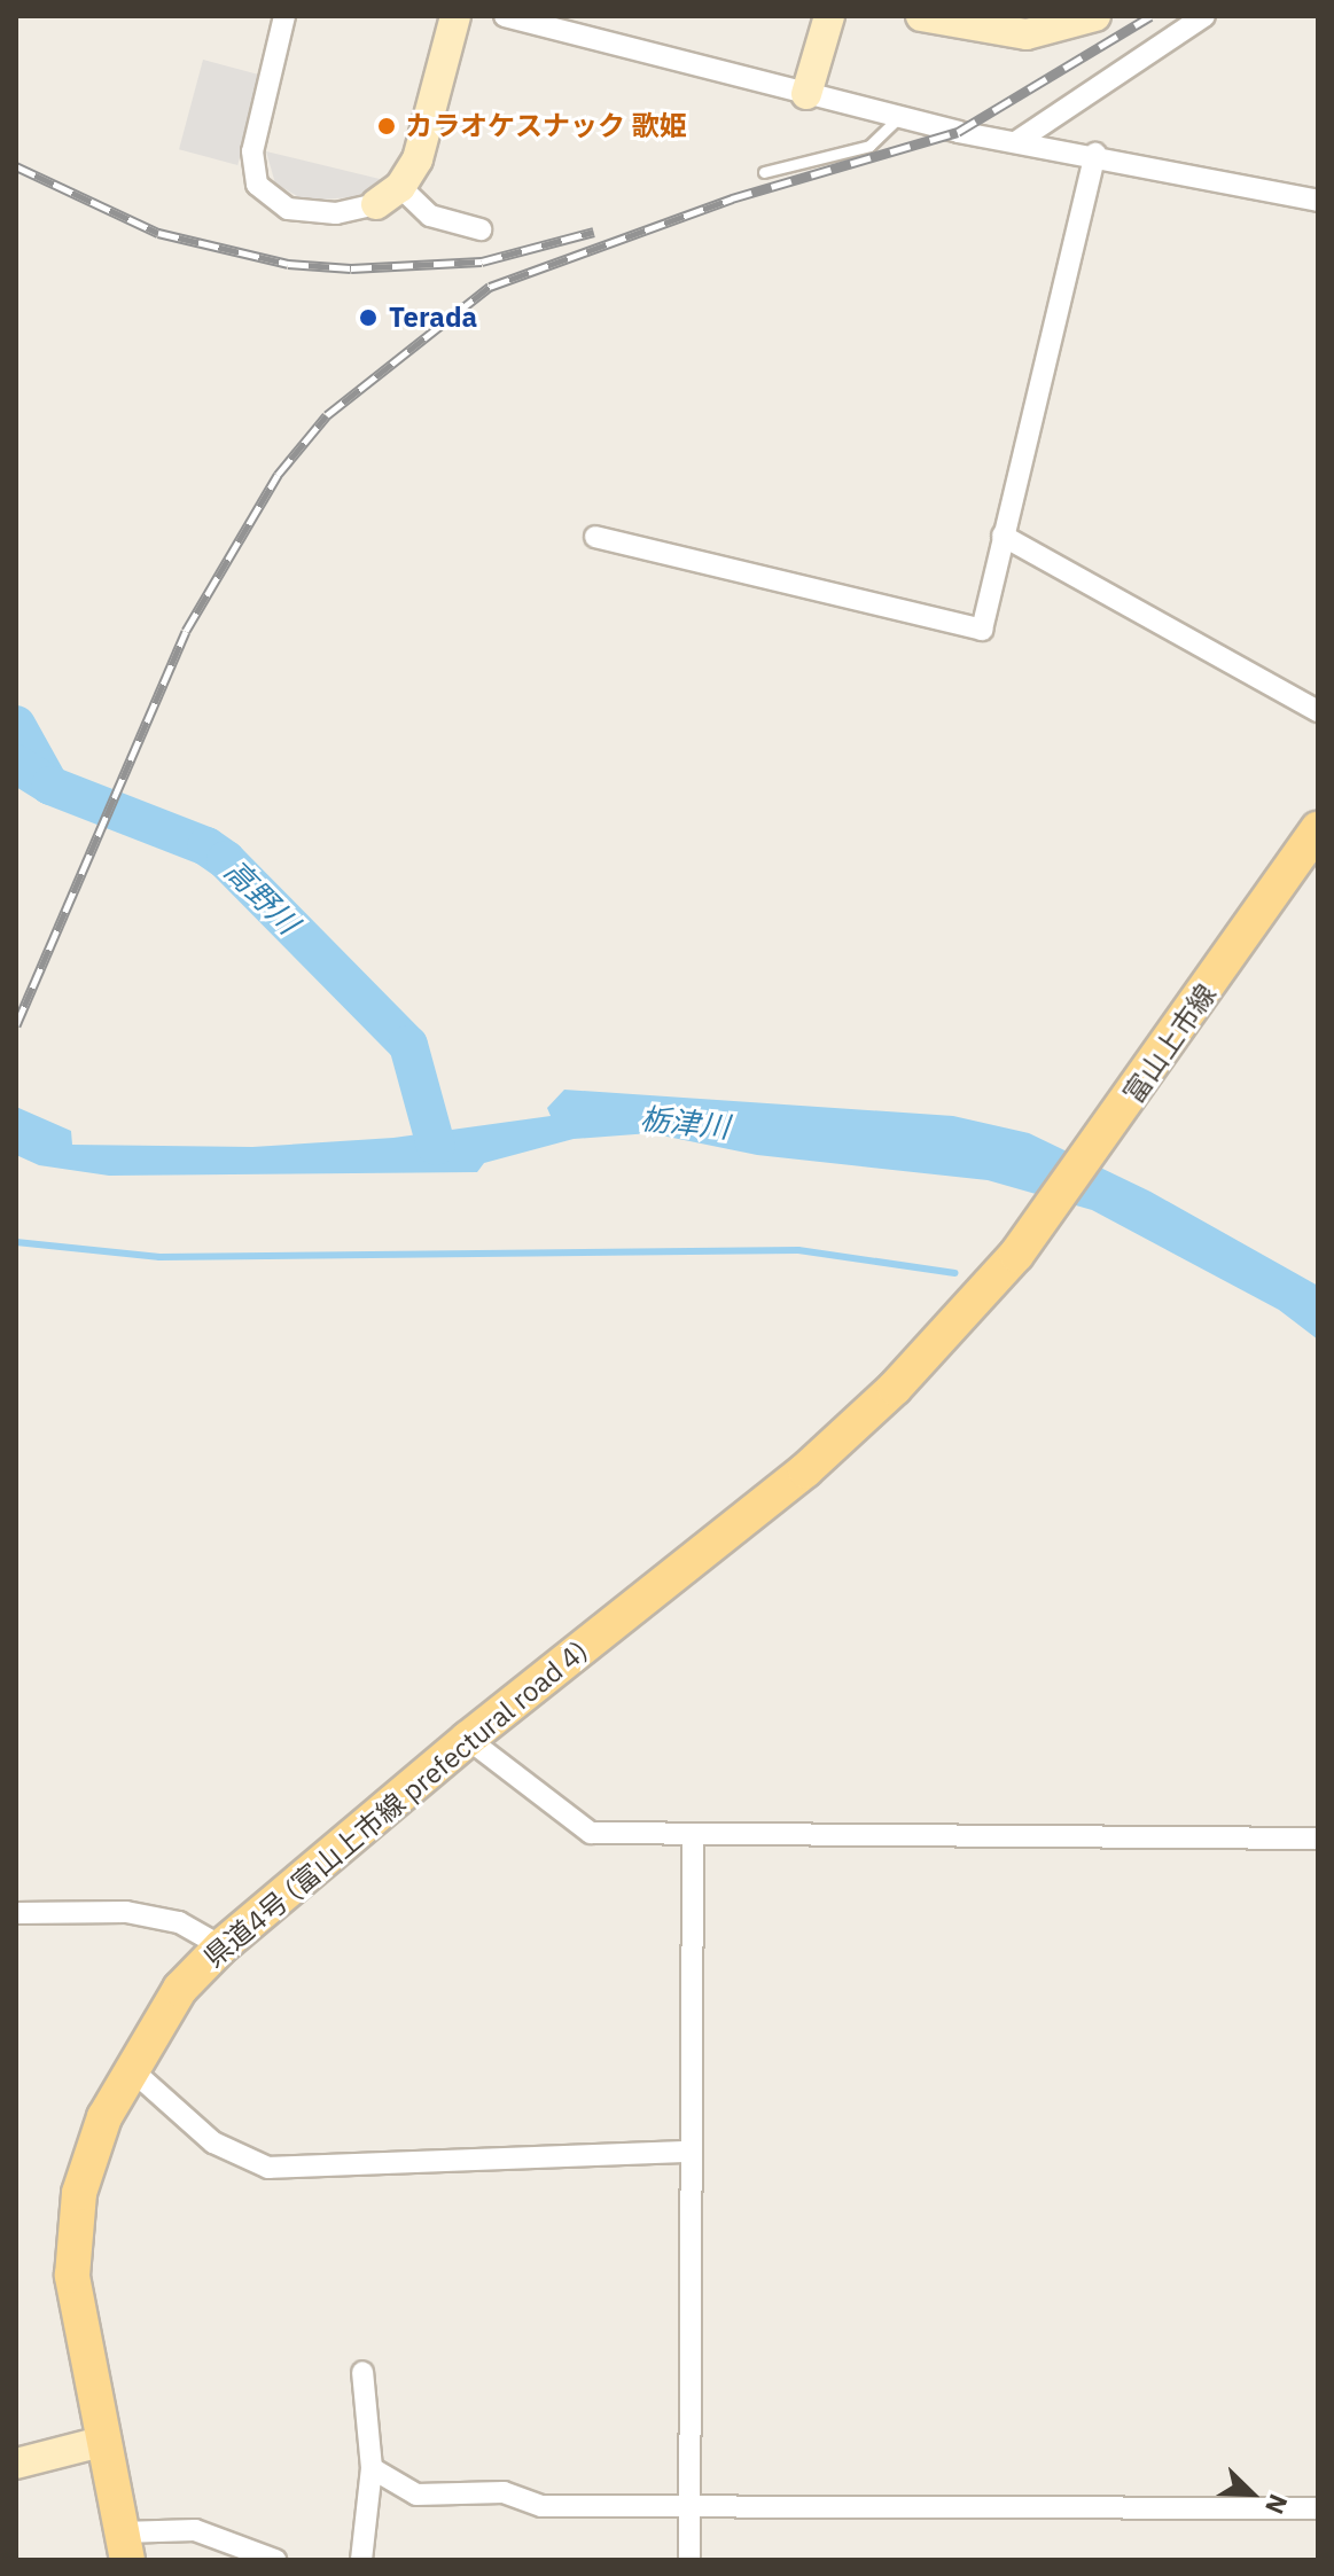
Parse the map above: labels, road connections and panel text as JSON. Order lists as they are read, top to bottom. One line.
{"streets":{"main road":["富山上市線","県道4号 (富山上市線 prefectural road 4)"]},"crossings":[["富山上市線","県道4号 (富山上市線 prefectural road 4)"]],"water":["高野川","栃津川"],"places":["カラオケスナック 歌姫","Terada"],"north":"bottom right"}
